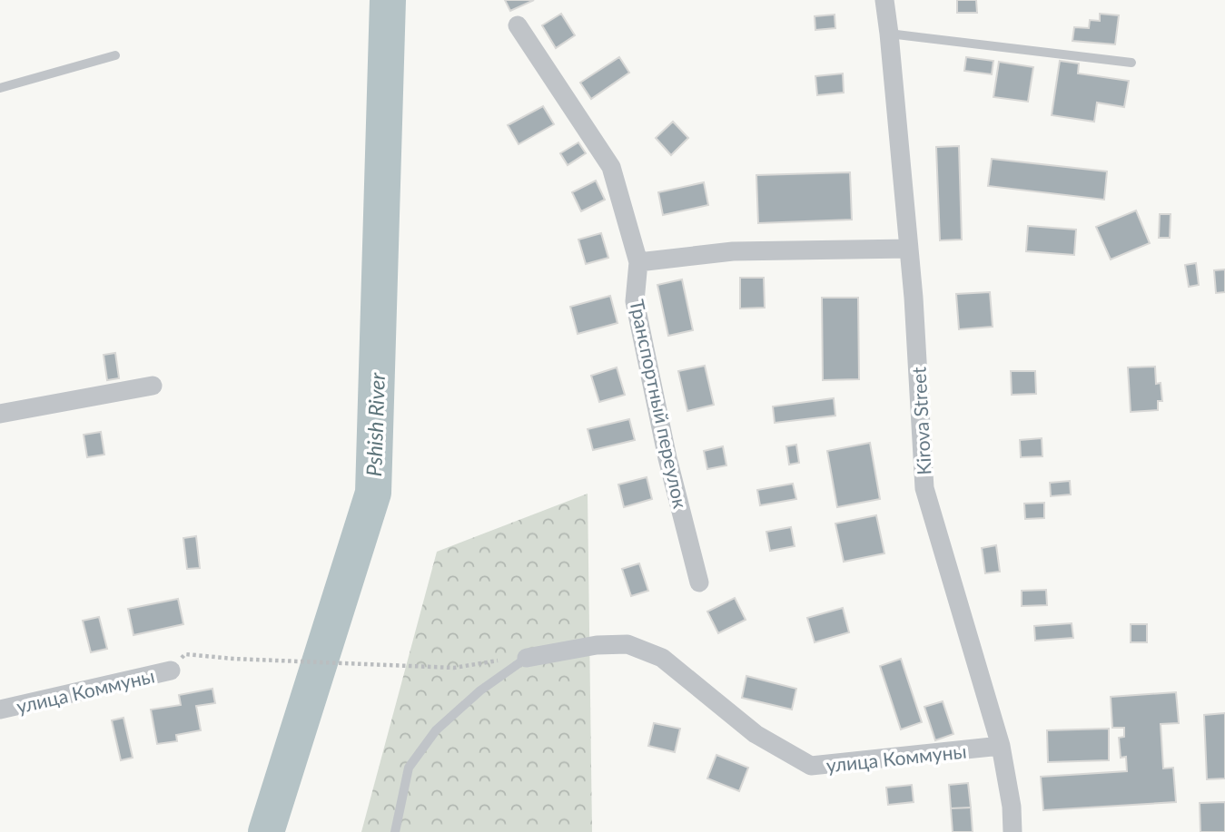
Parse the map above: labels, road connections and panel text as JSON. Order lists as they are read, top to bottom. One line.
{"streets":{"street":["Транспортный переулок","Kirova Street","улица Коммуны"]},"crossings":[["Kirova Street","улица Коммуны"]],"water":["Pshish River"]}
